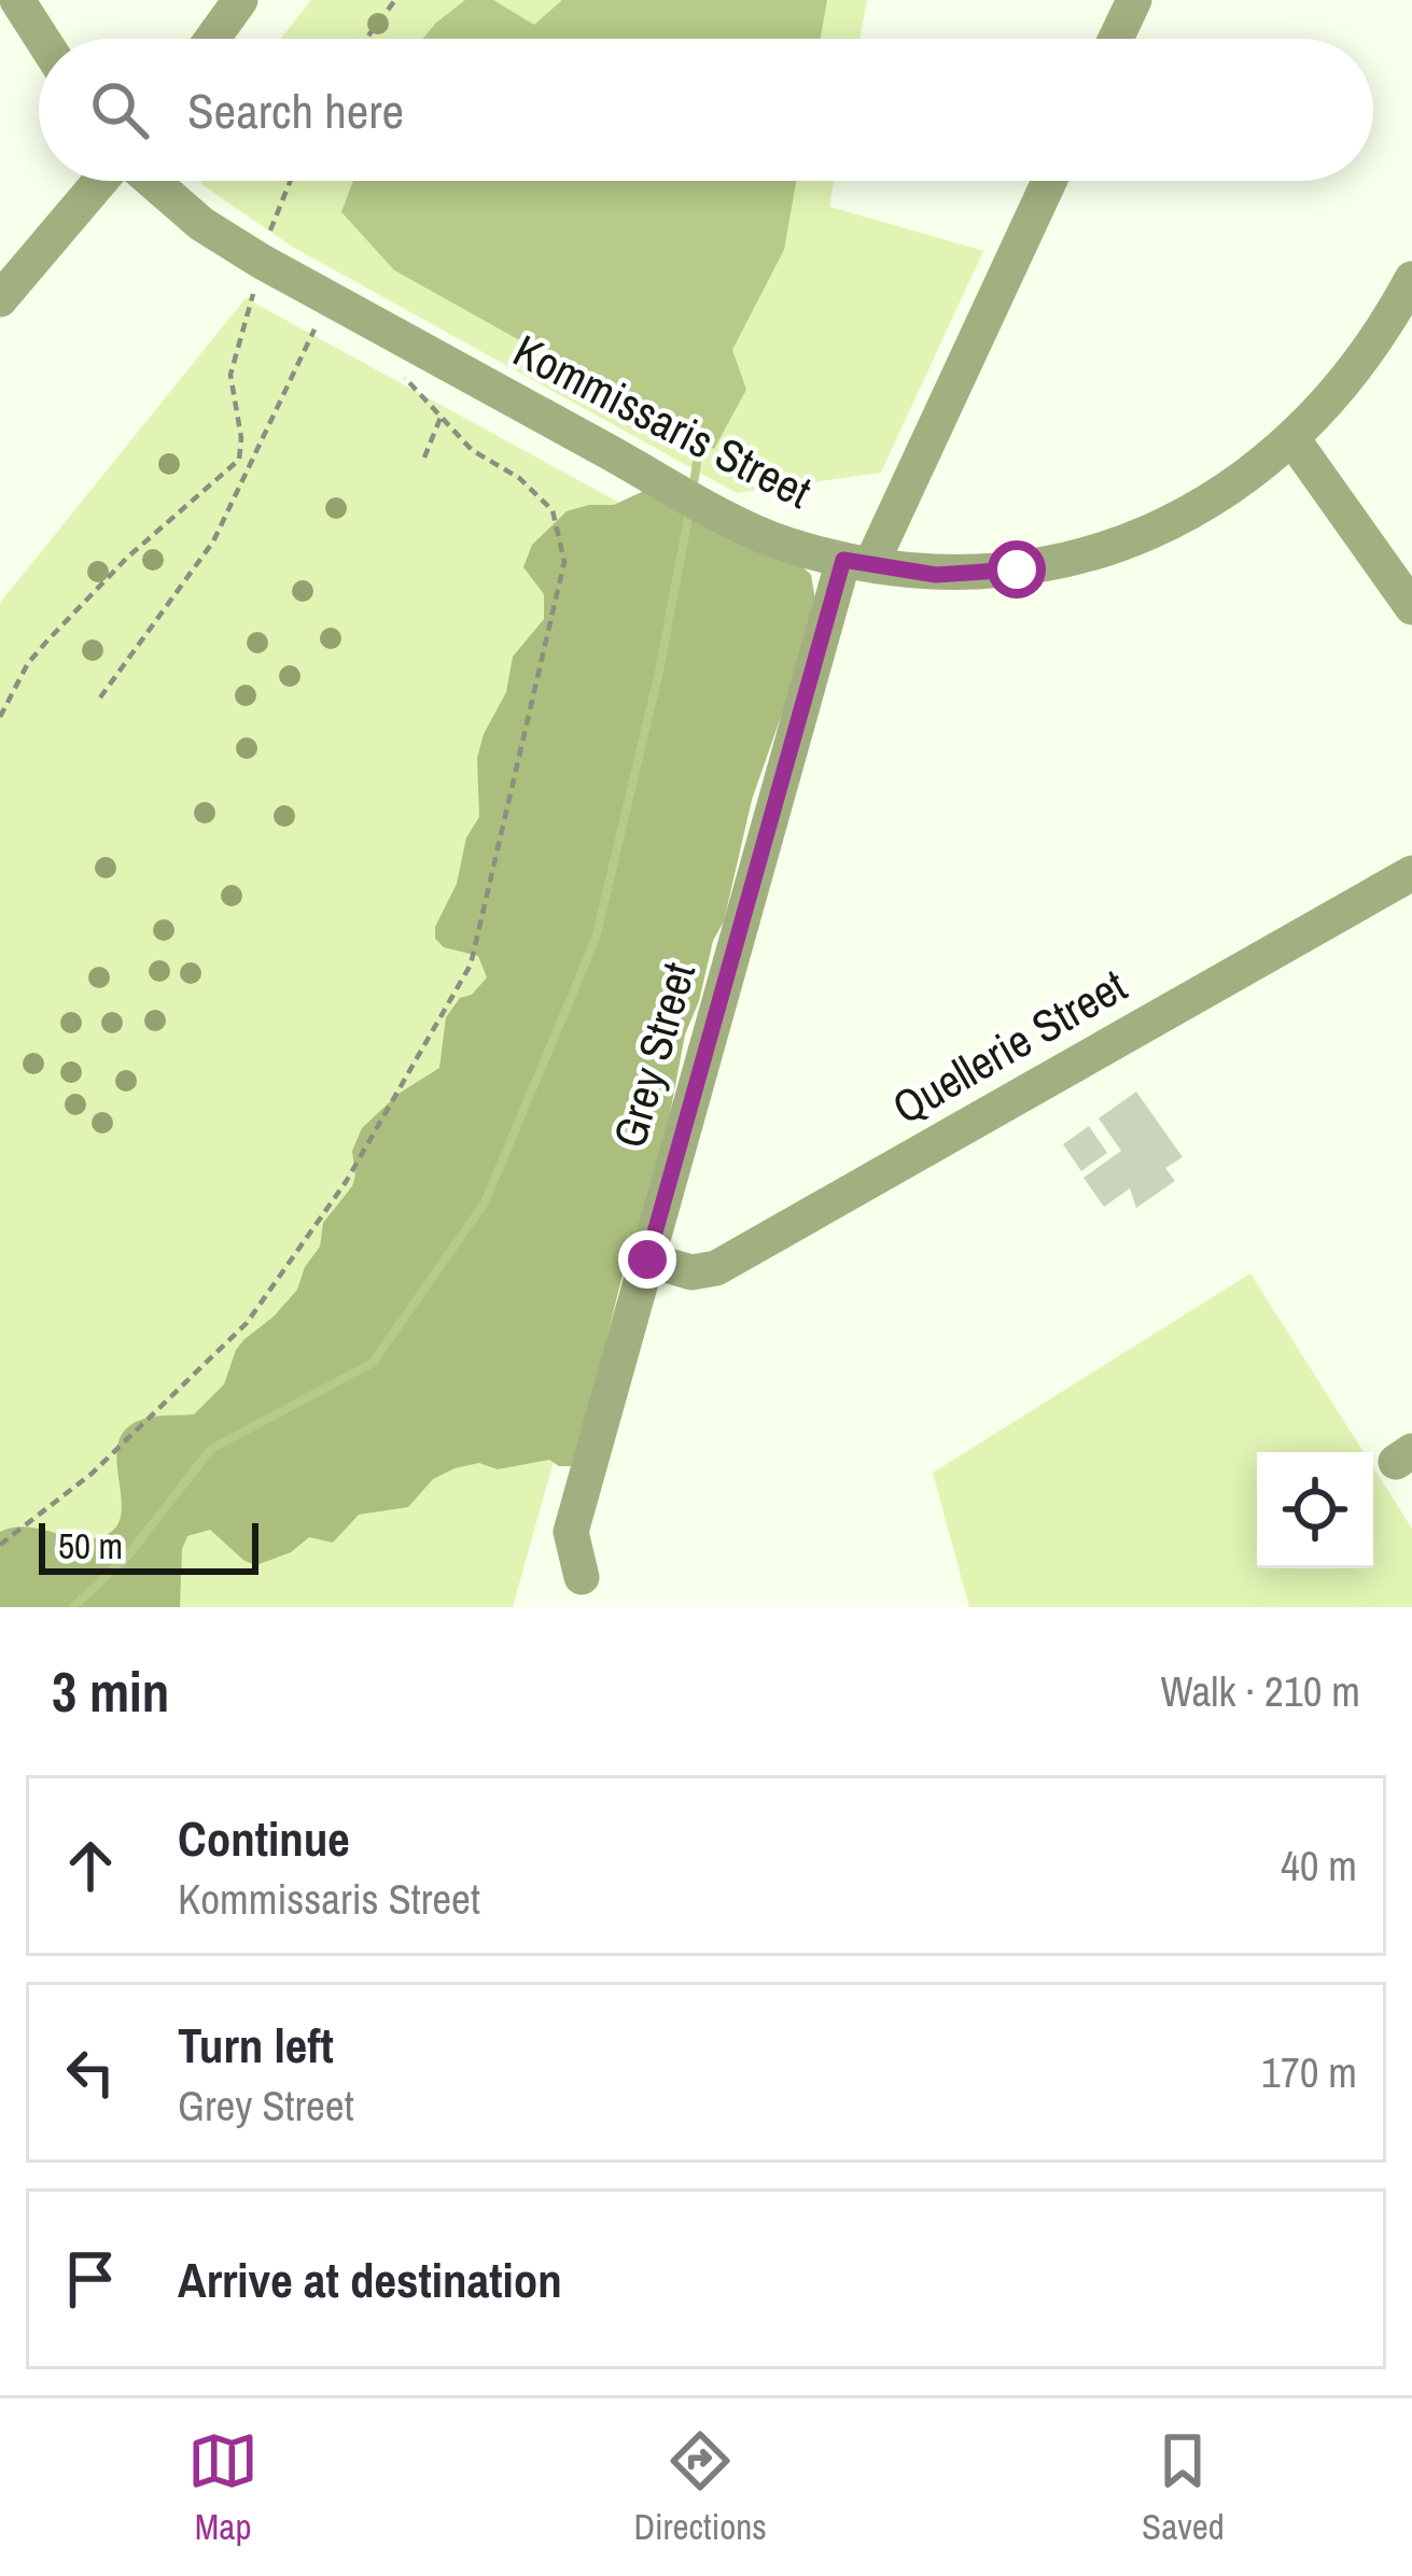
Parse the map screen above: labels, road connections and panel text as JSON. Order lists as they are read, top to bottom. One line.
{"streets":{"street":["Kommissaris Street","Quellerie Street","Grey Street"]},"crossings":[["Kommissaris Street","Grey Street"],["Quellerie Street","Grey Street"]],"scale_bar":"50 m","page":{"search":"Search here","scale":"50 m","heading":["3 min","Walk · 210 m"],"list":[["Continue","Kommissaris Street","40 m"],["Turn left","Grey Street","170 m"],"Arrive at destination"],"nav":["Map","Directions","Saved"]}}
